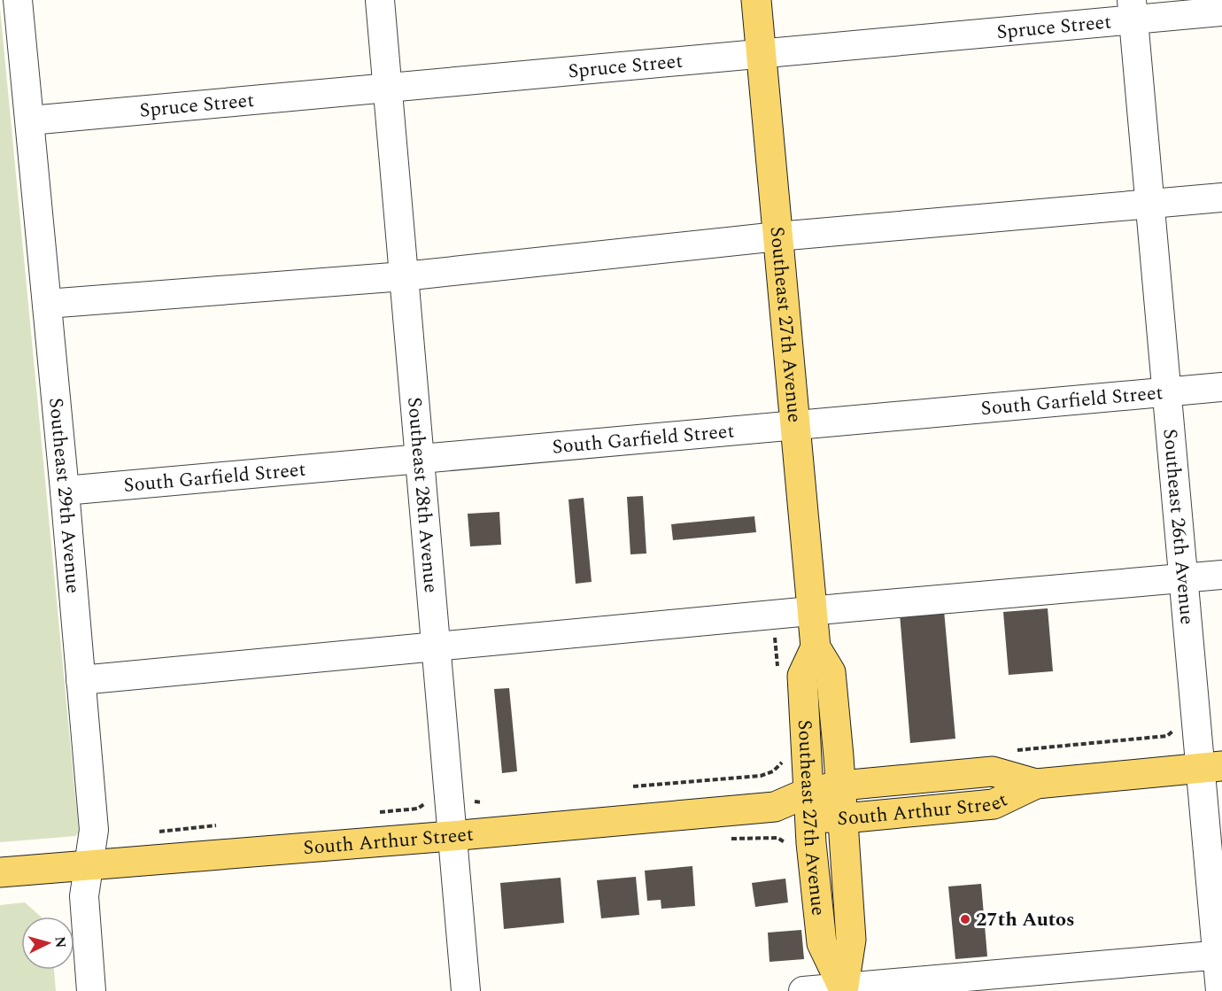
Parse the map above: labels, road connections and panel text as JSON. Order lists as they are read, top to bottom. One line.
{"streets":{"main road":["Southeast 27th Avenue","South Arthur Street"],"street":["Spruce Street","South Garfield Street","Southeast 29th Avenue","Southeast 28th Avenue","Southeast 26th Avenue"]},"crossings":[["Spruce Street","Southeast 27th Avenue"],["Spruce Street","Southeast 29th Avenue"],["Spruce Street","Southeast 28th Avenue"],["Spruce Street","Southeast 26th Avenue"],["Southeast 27th Avenue","South Garfield Street"],["Southeast 27th Avenue","South Arthur Street"],["South Garfield Street","Southeast 29th Avenue"],["South Garfield Street","Southeast 28th Avenue"],["South Garfield Street","Southeast 26th Avenue"],["Southeast 29th Avenue","South Arthur Street"],["Southeast 28th Avenue","South Arthur Street"],["Southeast 26th Avenue","South Arthur Street"]],"places":["27th Autos"],"north":"right"}
